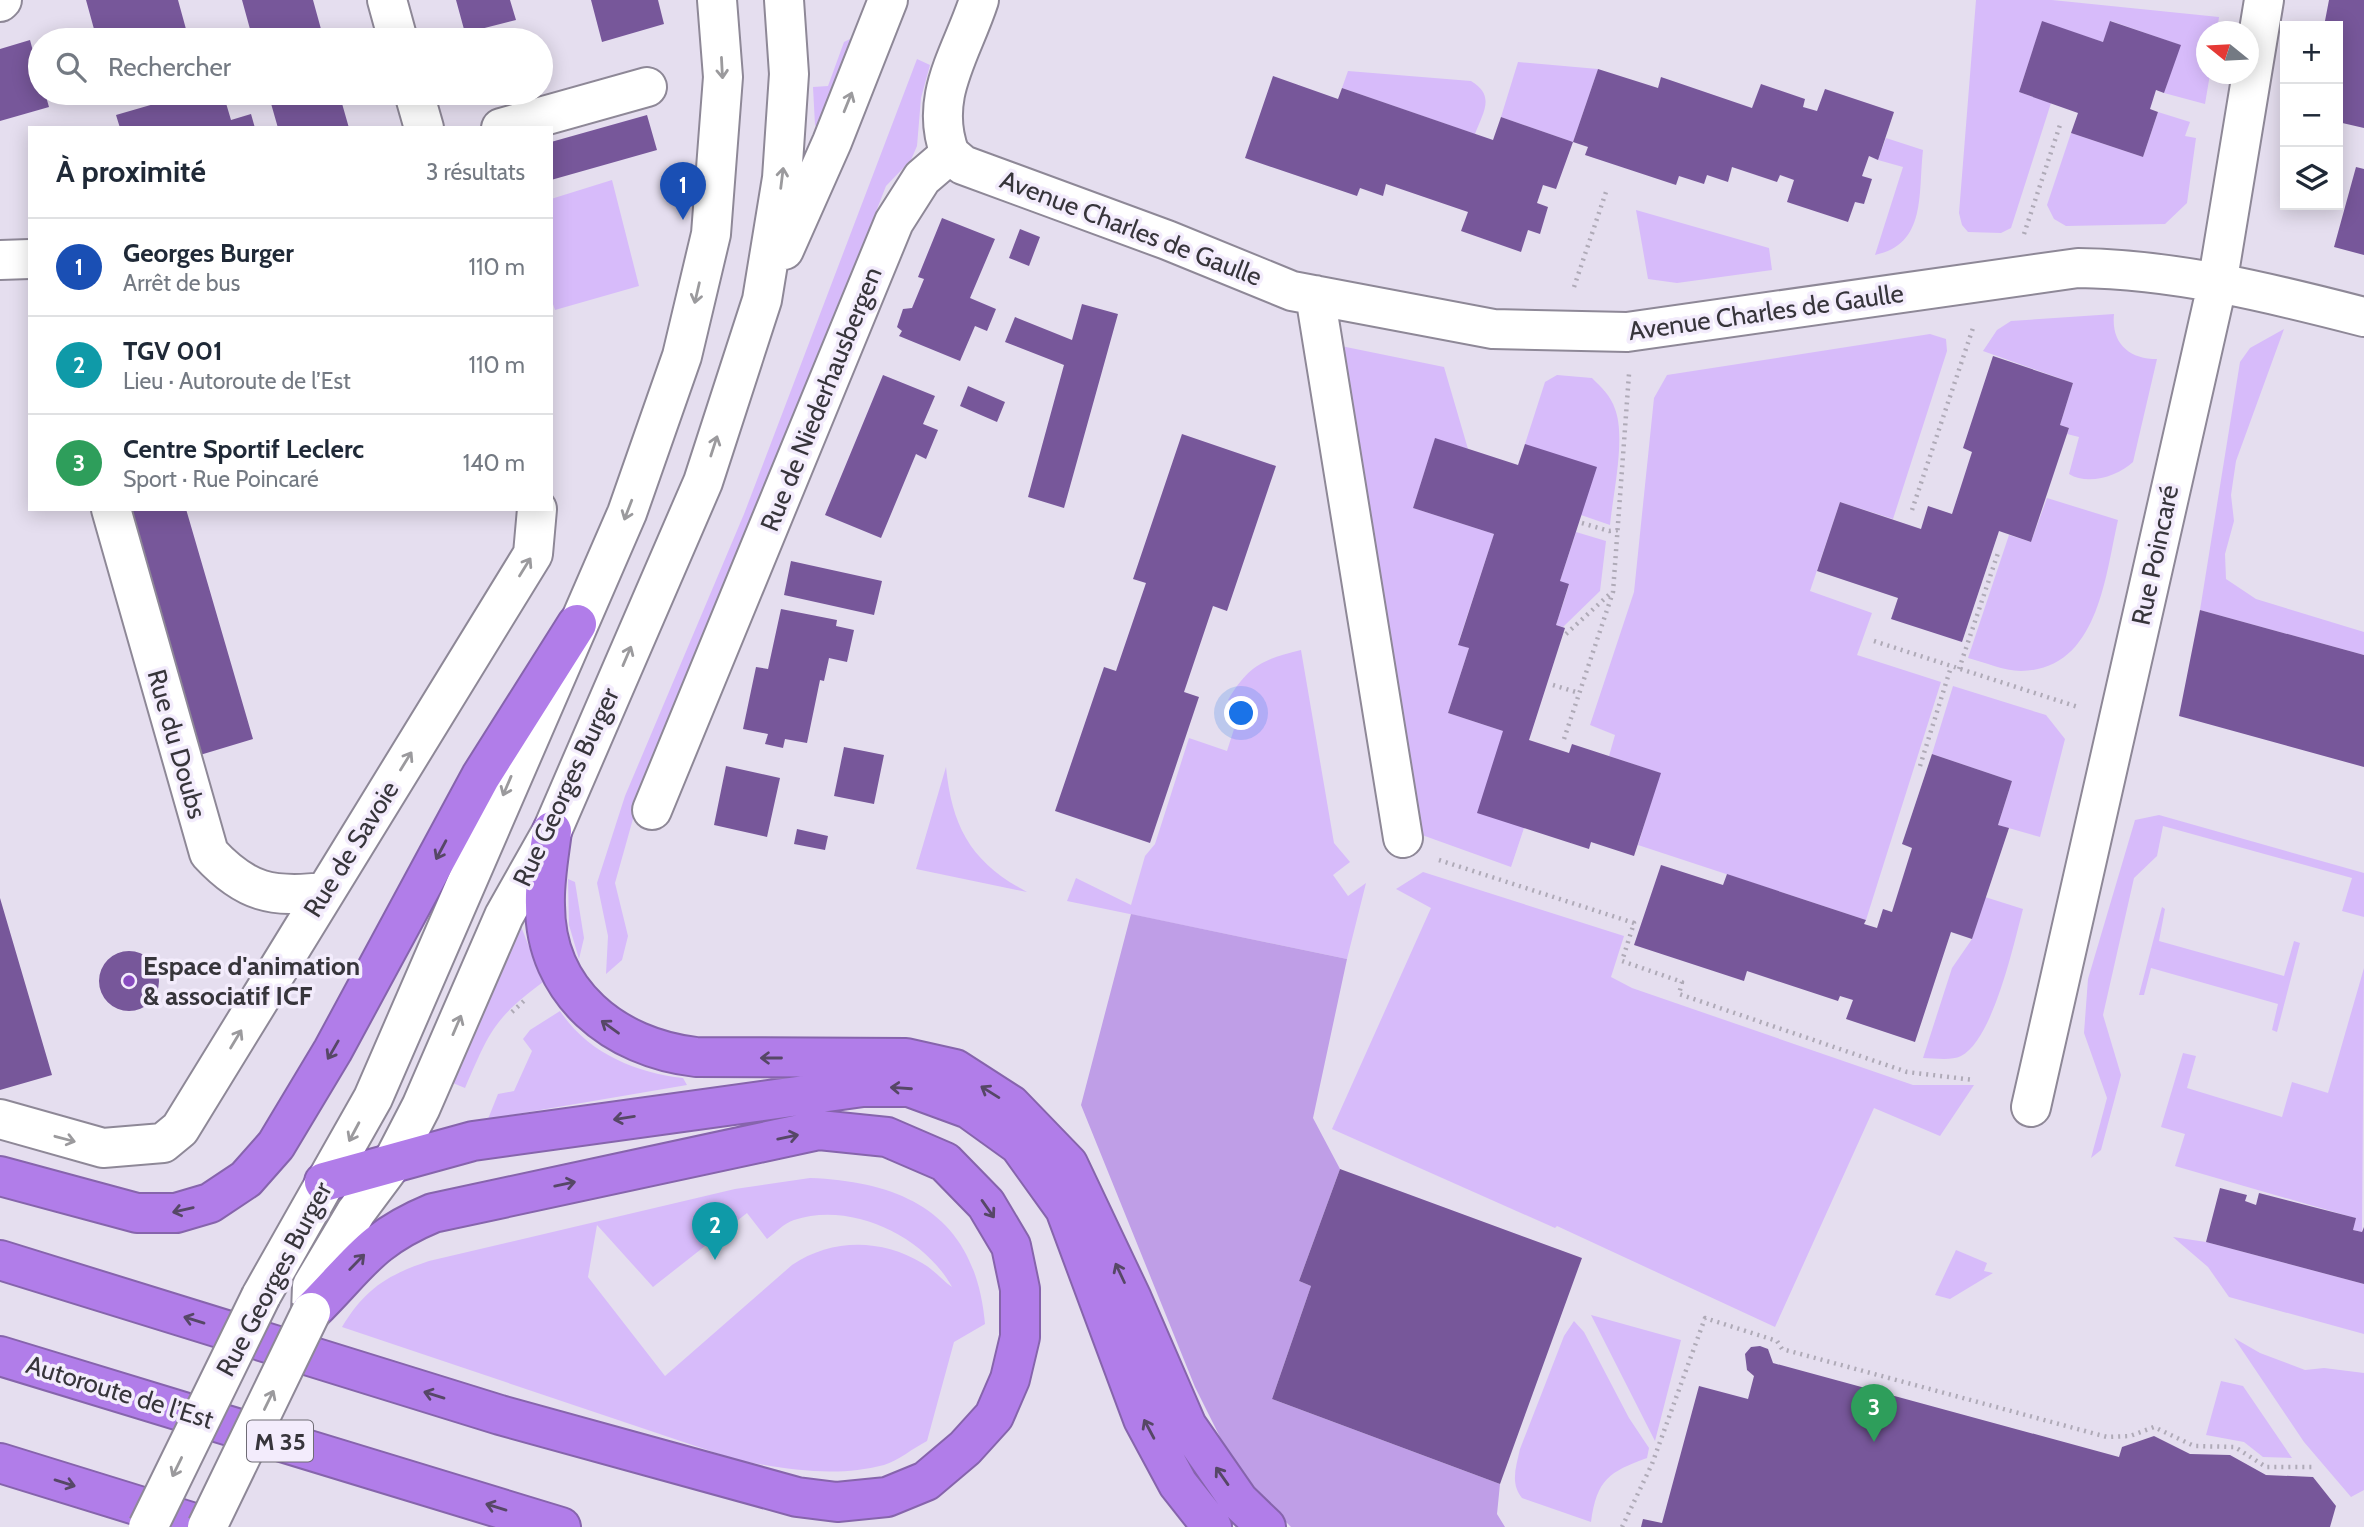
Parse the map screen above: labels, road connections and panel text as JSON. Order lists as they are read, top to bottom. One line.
{"streets":{"highway":["Autoroute de l’Est","M 35"],"street":["Avenue Charles de Gaulle","Rue de Niederhausbergen","Rue Poincaré","Rue du Doubs","Rue Georges Burger","Rue de Savoie"]},"crossings":[["Avenue Charles de Gaulle","Rue de Niederhausbergen"],["Avenue Charles de Gaulle","Rue Poincaré"],["Rue du Doubs","Rue de Savoie"]],"one_way":["Rue de Savoie"],"places":["Espace d'animation & associatif ICF"],"north":"left","page":{"map_buttons":["+","−"],"search":"Rechercher","heading":["À proximité","3 résultats"],"pins":["1","2","3"],"list":[{"mark":"1","name":"Georges Burger","note":"Arrêt de bus","value":"110 m"},{"mark":"2","name":"TGV 001","note":"Lieu · Autoroute de l’Est","value":"110 m"},{"mark":"3","name":"Centre Sportif Leclerc","note":"Sport · Rue Poincaré","value":"140 m"}]}}
